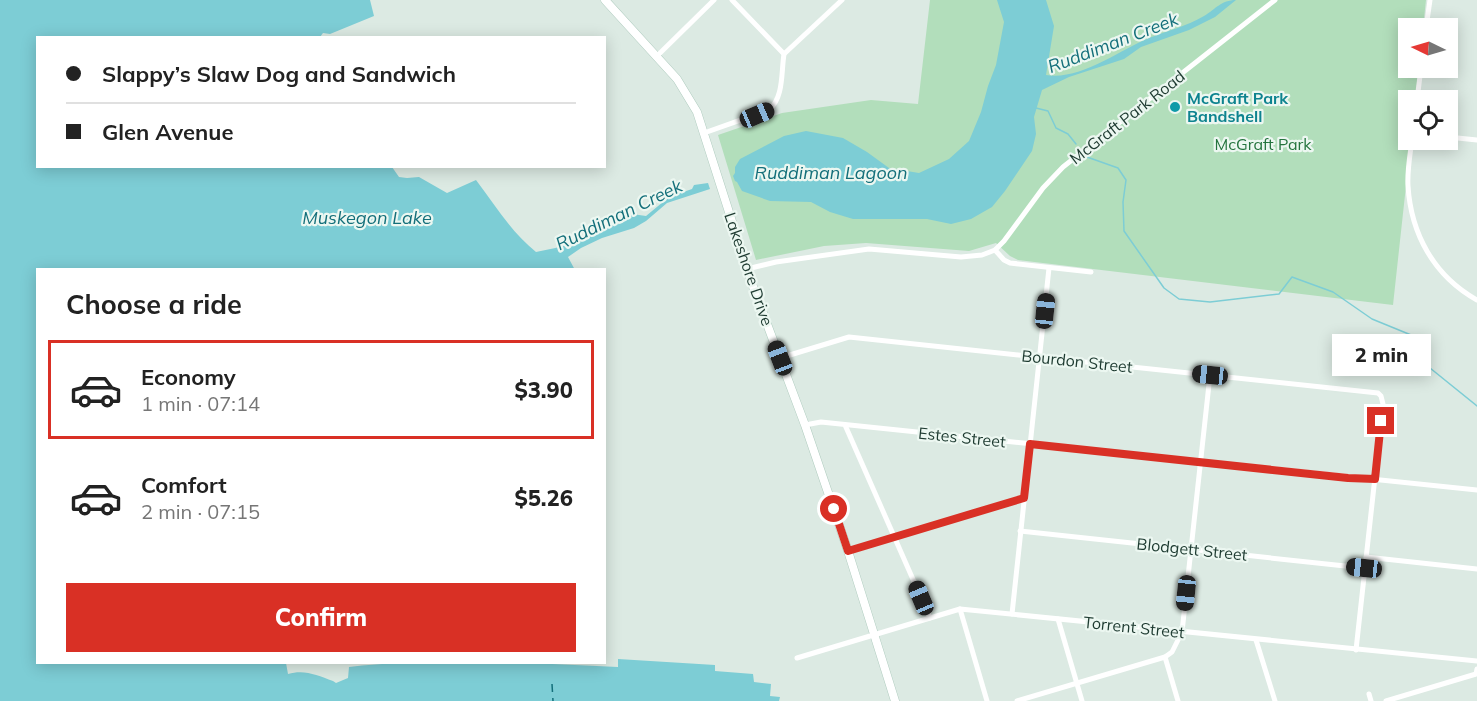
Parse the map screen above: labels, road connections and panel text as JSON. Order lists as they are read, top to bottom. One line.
{"streets":{"main road":["Lakeshore Drive"],"street":["McGraft Park Road","Bourdon Street","Estes Street","Blodgett Street","Torrent Street"]},"crossings":[["Lakeshore Drive","Bourdon Street"],["Lakeshore Drive","Estes Street"],["Lakeshore Drive","Torrent Street"],["Bourdon Street","Estes Street"]],"water":["Ruddiman Creek","Ruddiman Lagoon","Muskegon Lake"],"parks":["McGraft Park"],"places":["McGraft Park Bandshell"],"north":"left","page":{"banner":["Slappy’s Slaw Dog and Sandwich","Glen Avenue"],"heading":"Choose a ride","bubble":"2 min","list":[{"name":"Economy","note":"1 min · 07:14","value":"$3.90"},{"name":"Comfort","note":"2 min · 07:15","value":"$5.26"}],"buttons":"Confirm"}}
